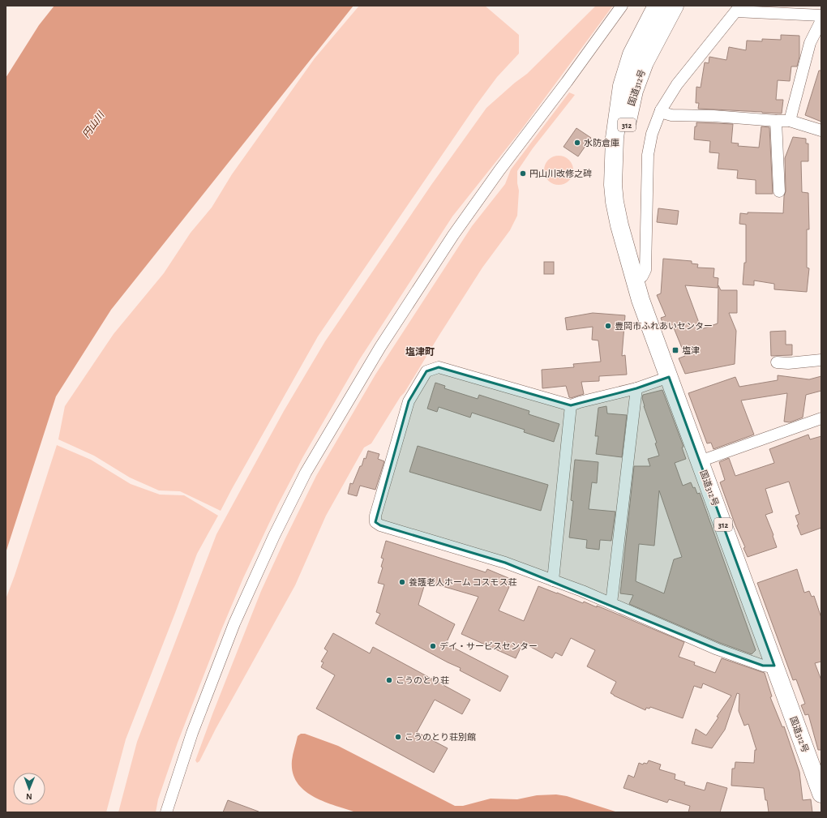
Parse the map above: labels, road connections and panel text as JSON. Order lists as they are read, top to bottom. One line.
{"streets":{"highway":["国道312号","312"]},"districts":["塩津町"],"water":["円山川"],"places":{"other":["水防倉庫","円山川改修之碑","豊岡市ふれあいセンター","養護老人ホーム コスモス荘","デイ・サービスセンター","こうのとり荘","こうのとり荘別館"],"transit":["塩津"]},"north":"bottom"}
